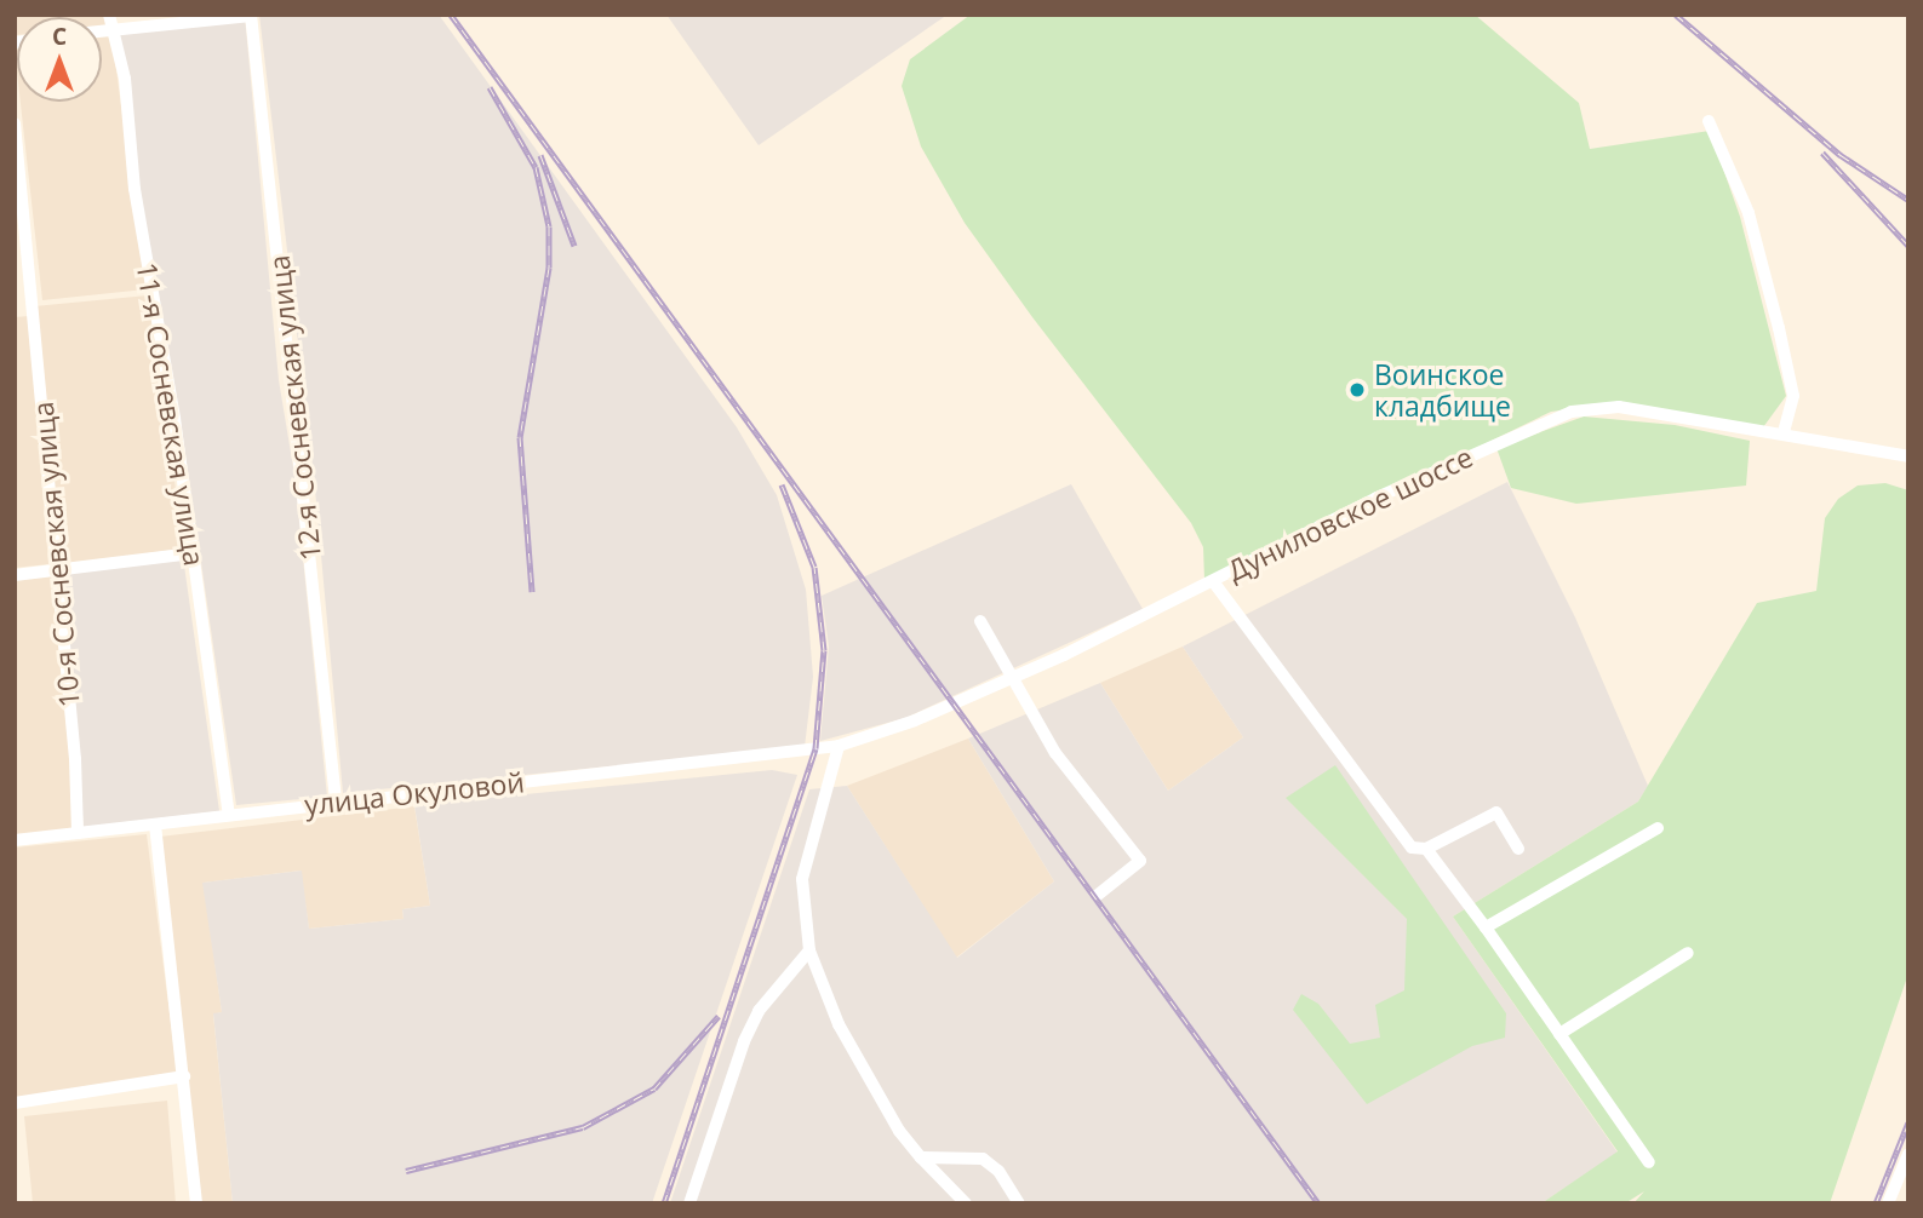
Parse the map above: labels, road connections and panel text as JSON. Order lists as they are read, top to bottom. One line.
{"streets":{"street":["12-я Сосневская улица","11-я Сосневская улица","Дуниловское шоссе","10-я Сосневская улица","улица Окуловой"]},"crossings":[["12-я Сосневская улица","улица Окуловой"],["11-я Сосневская улица","улица Окуловой"],["Дуниловское шоссе","улица Окуловой"],["10-я Сосневская улица","улица Окуловой"]],"places":["Воинское кладбище"],"north":"top"}
